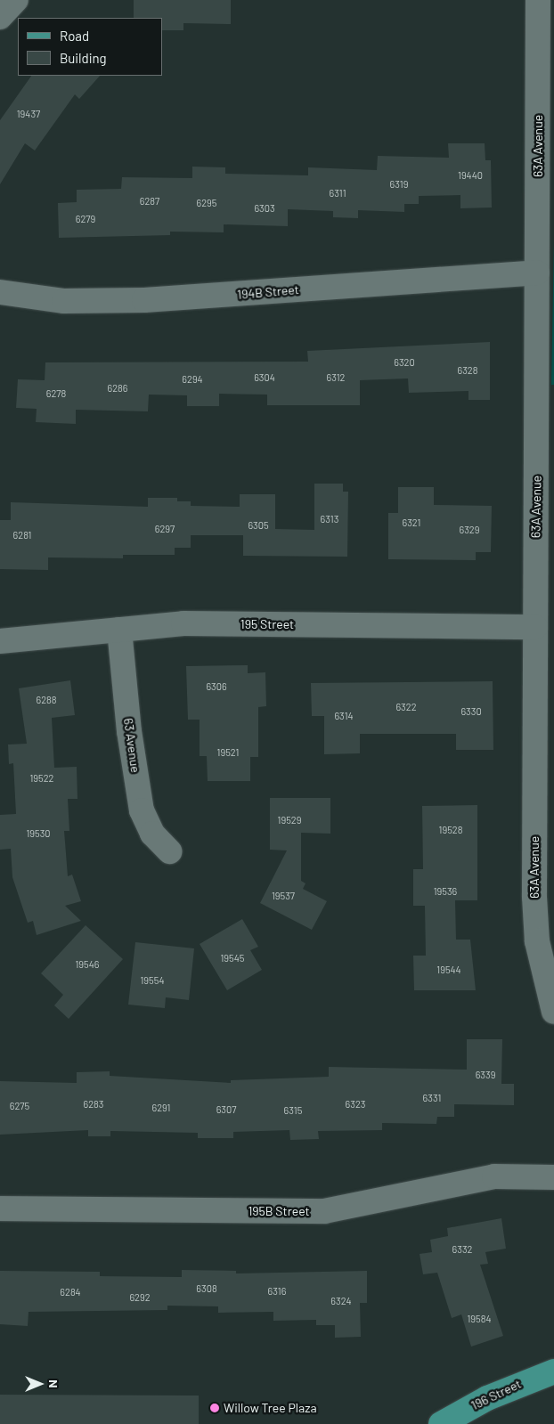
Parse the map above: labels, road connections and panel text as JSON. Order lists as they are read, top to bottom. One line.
{"streets":{"main road":["196 Street"],"street":["63A Avenue","194B Street","195 Street","63 Avenue","195B Street"]},"crossings":[["63A Avenue","194B Street"],["63A Avenue","195 Street"],["195 Street","63 Avenue"]],"places":["Willow Tree Plaza"],"house_numbers":["19437","19440","6319","6311","6287","6295","6303","6279","6320","6328","6304","6312","6294","6286","6278","6313","6321","6305","6297","6329","6281","6306","6288","6322","6330","6314","19521","19522","19529","19528","19530","19536","19537","19545","19546","19544","19554","6339","6331","6283","6323","6275","6291","6307","6315","6332","6308","6316","6284","6292","6324","19584"],"legend":["Road","Building"],"north":"right"}
